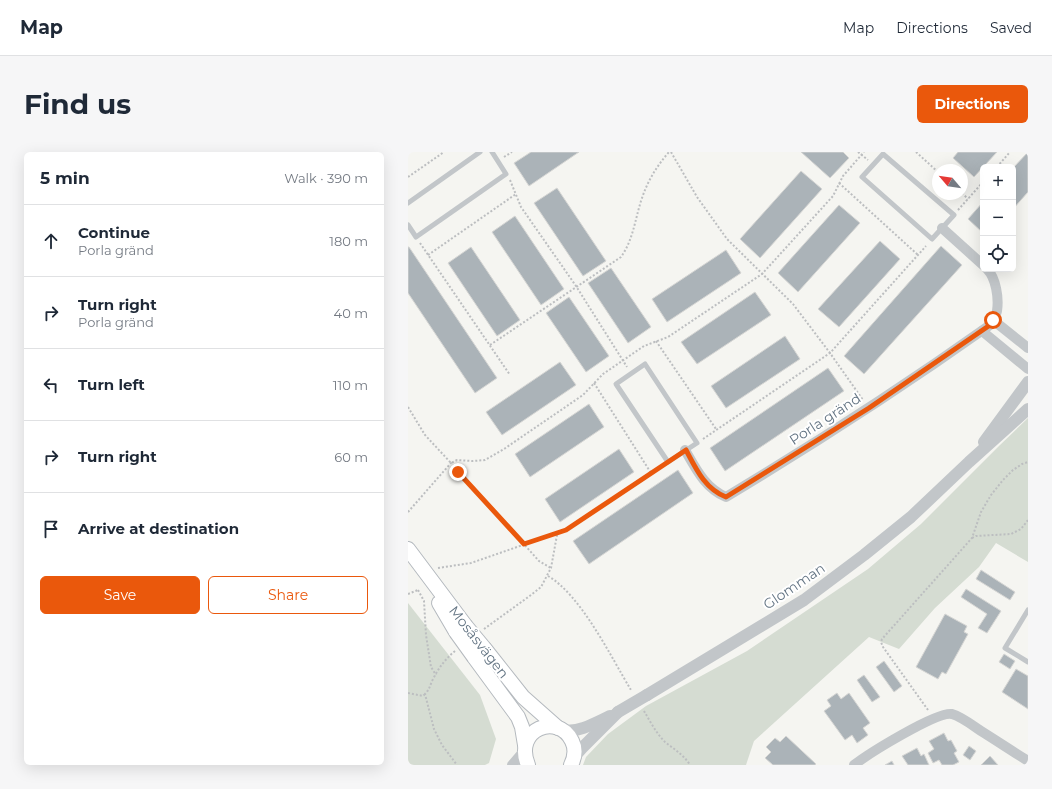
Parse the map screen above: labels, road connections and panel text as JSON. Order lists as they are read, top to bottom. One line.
{"streets":{"main road":["Mosåsvägen"],"street":["Porla gränd","Glomman"]},"crossings":[["Glomman","Mosåsvägen"]],"north":"top left","page":{"header":"Map","nav":["Map","Directions","Saved"],"buttons":["Directions",["Save","Share"]],"title":"Find us","heading":["5 min","Walk · 390 m"],"map_buttons":["+","−"],"list":[["Continue","Porla gränd","180 m"],["Turn right","Porla gränd","40 m"],["Turn left","110 m"],["Turn right","60 m"],"Arrive at destination"]}}
